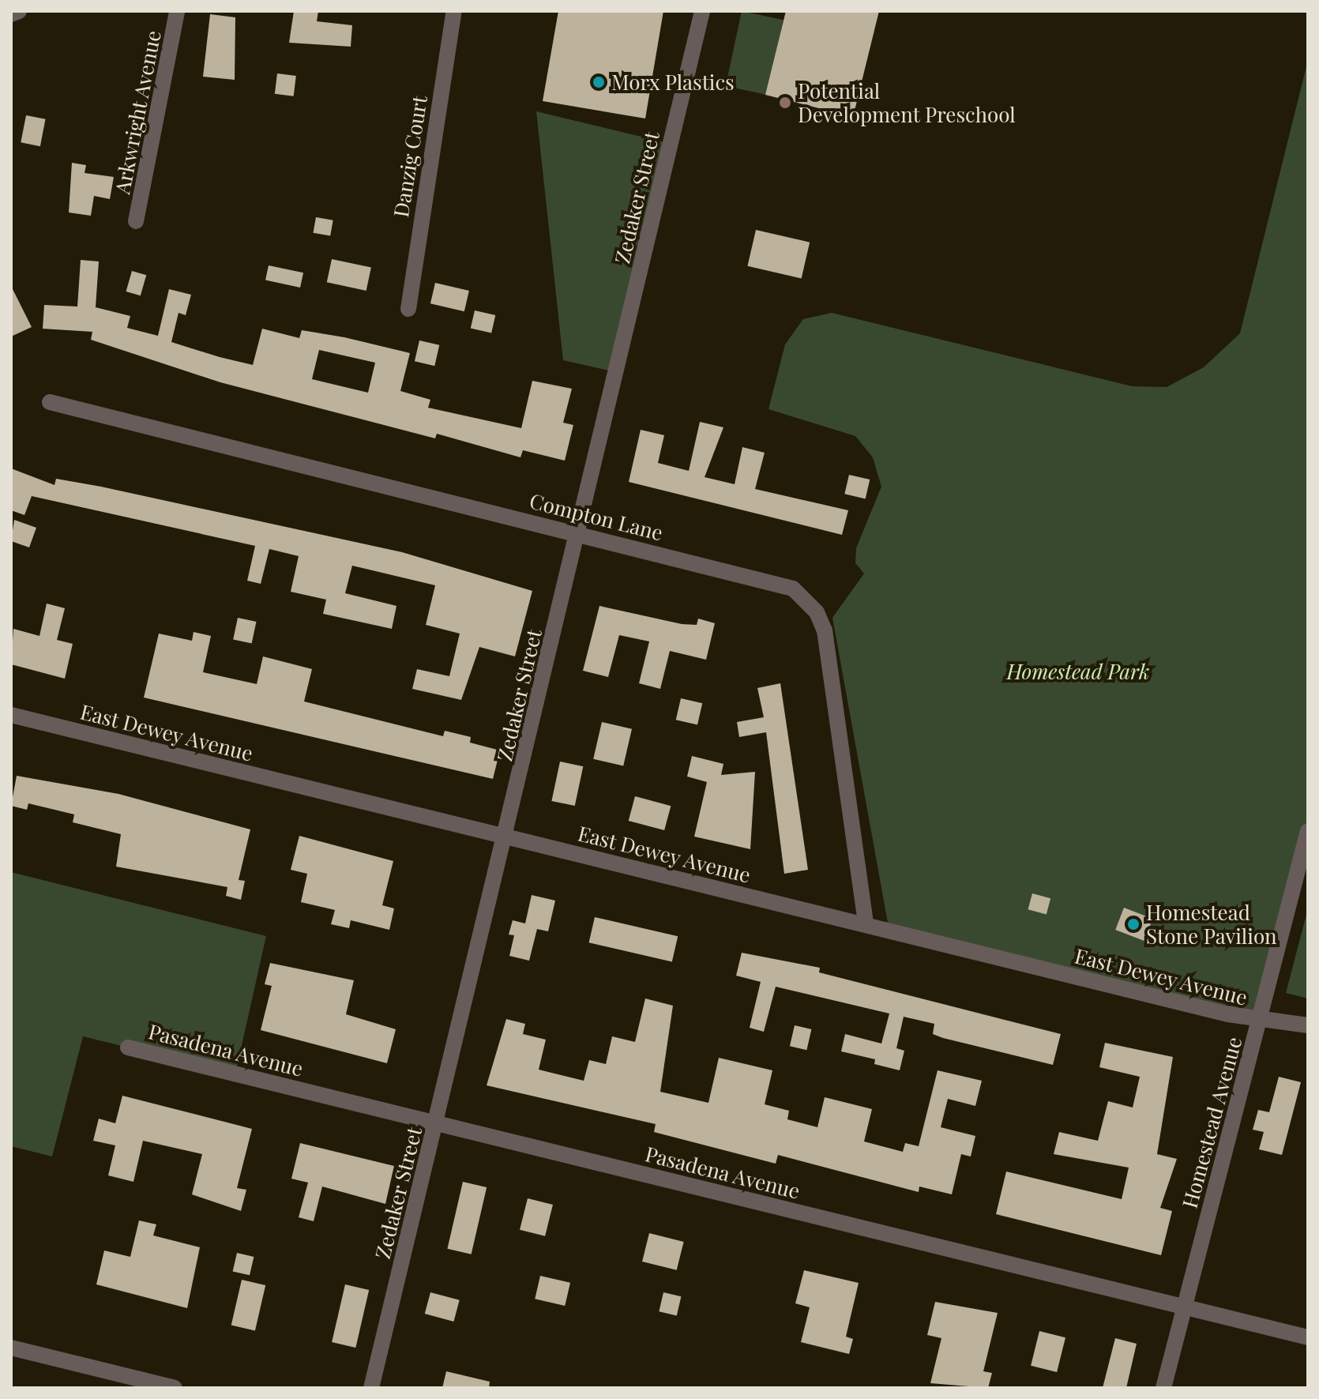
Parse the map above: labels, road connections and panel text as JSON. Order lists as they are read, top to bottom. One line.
{"streets":{"street":["Arkwright Avenue","Danzig Court","Zedaker Street","Compton Lane","East Dewey Avenue","Pasadena Avenue","Homestead Avenue"]},"crossings":[["Zedaker Street","Compton Lane"],["Zedaker Street","East Dewey Avenue"],["Zedaker Street","Pasadena Avenue"],["Compton Lane","East Dewey Avenue"],["East Dewey Avenue","Homestead Avenue"],["Pasadena Avenue","Homestead Avenue"]],"parks":["Homestead Park"],"places":["Morx Plastics","Potential Development Preschool","Homestead Stone Pavilion"]}
